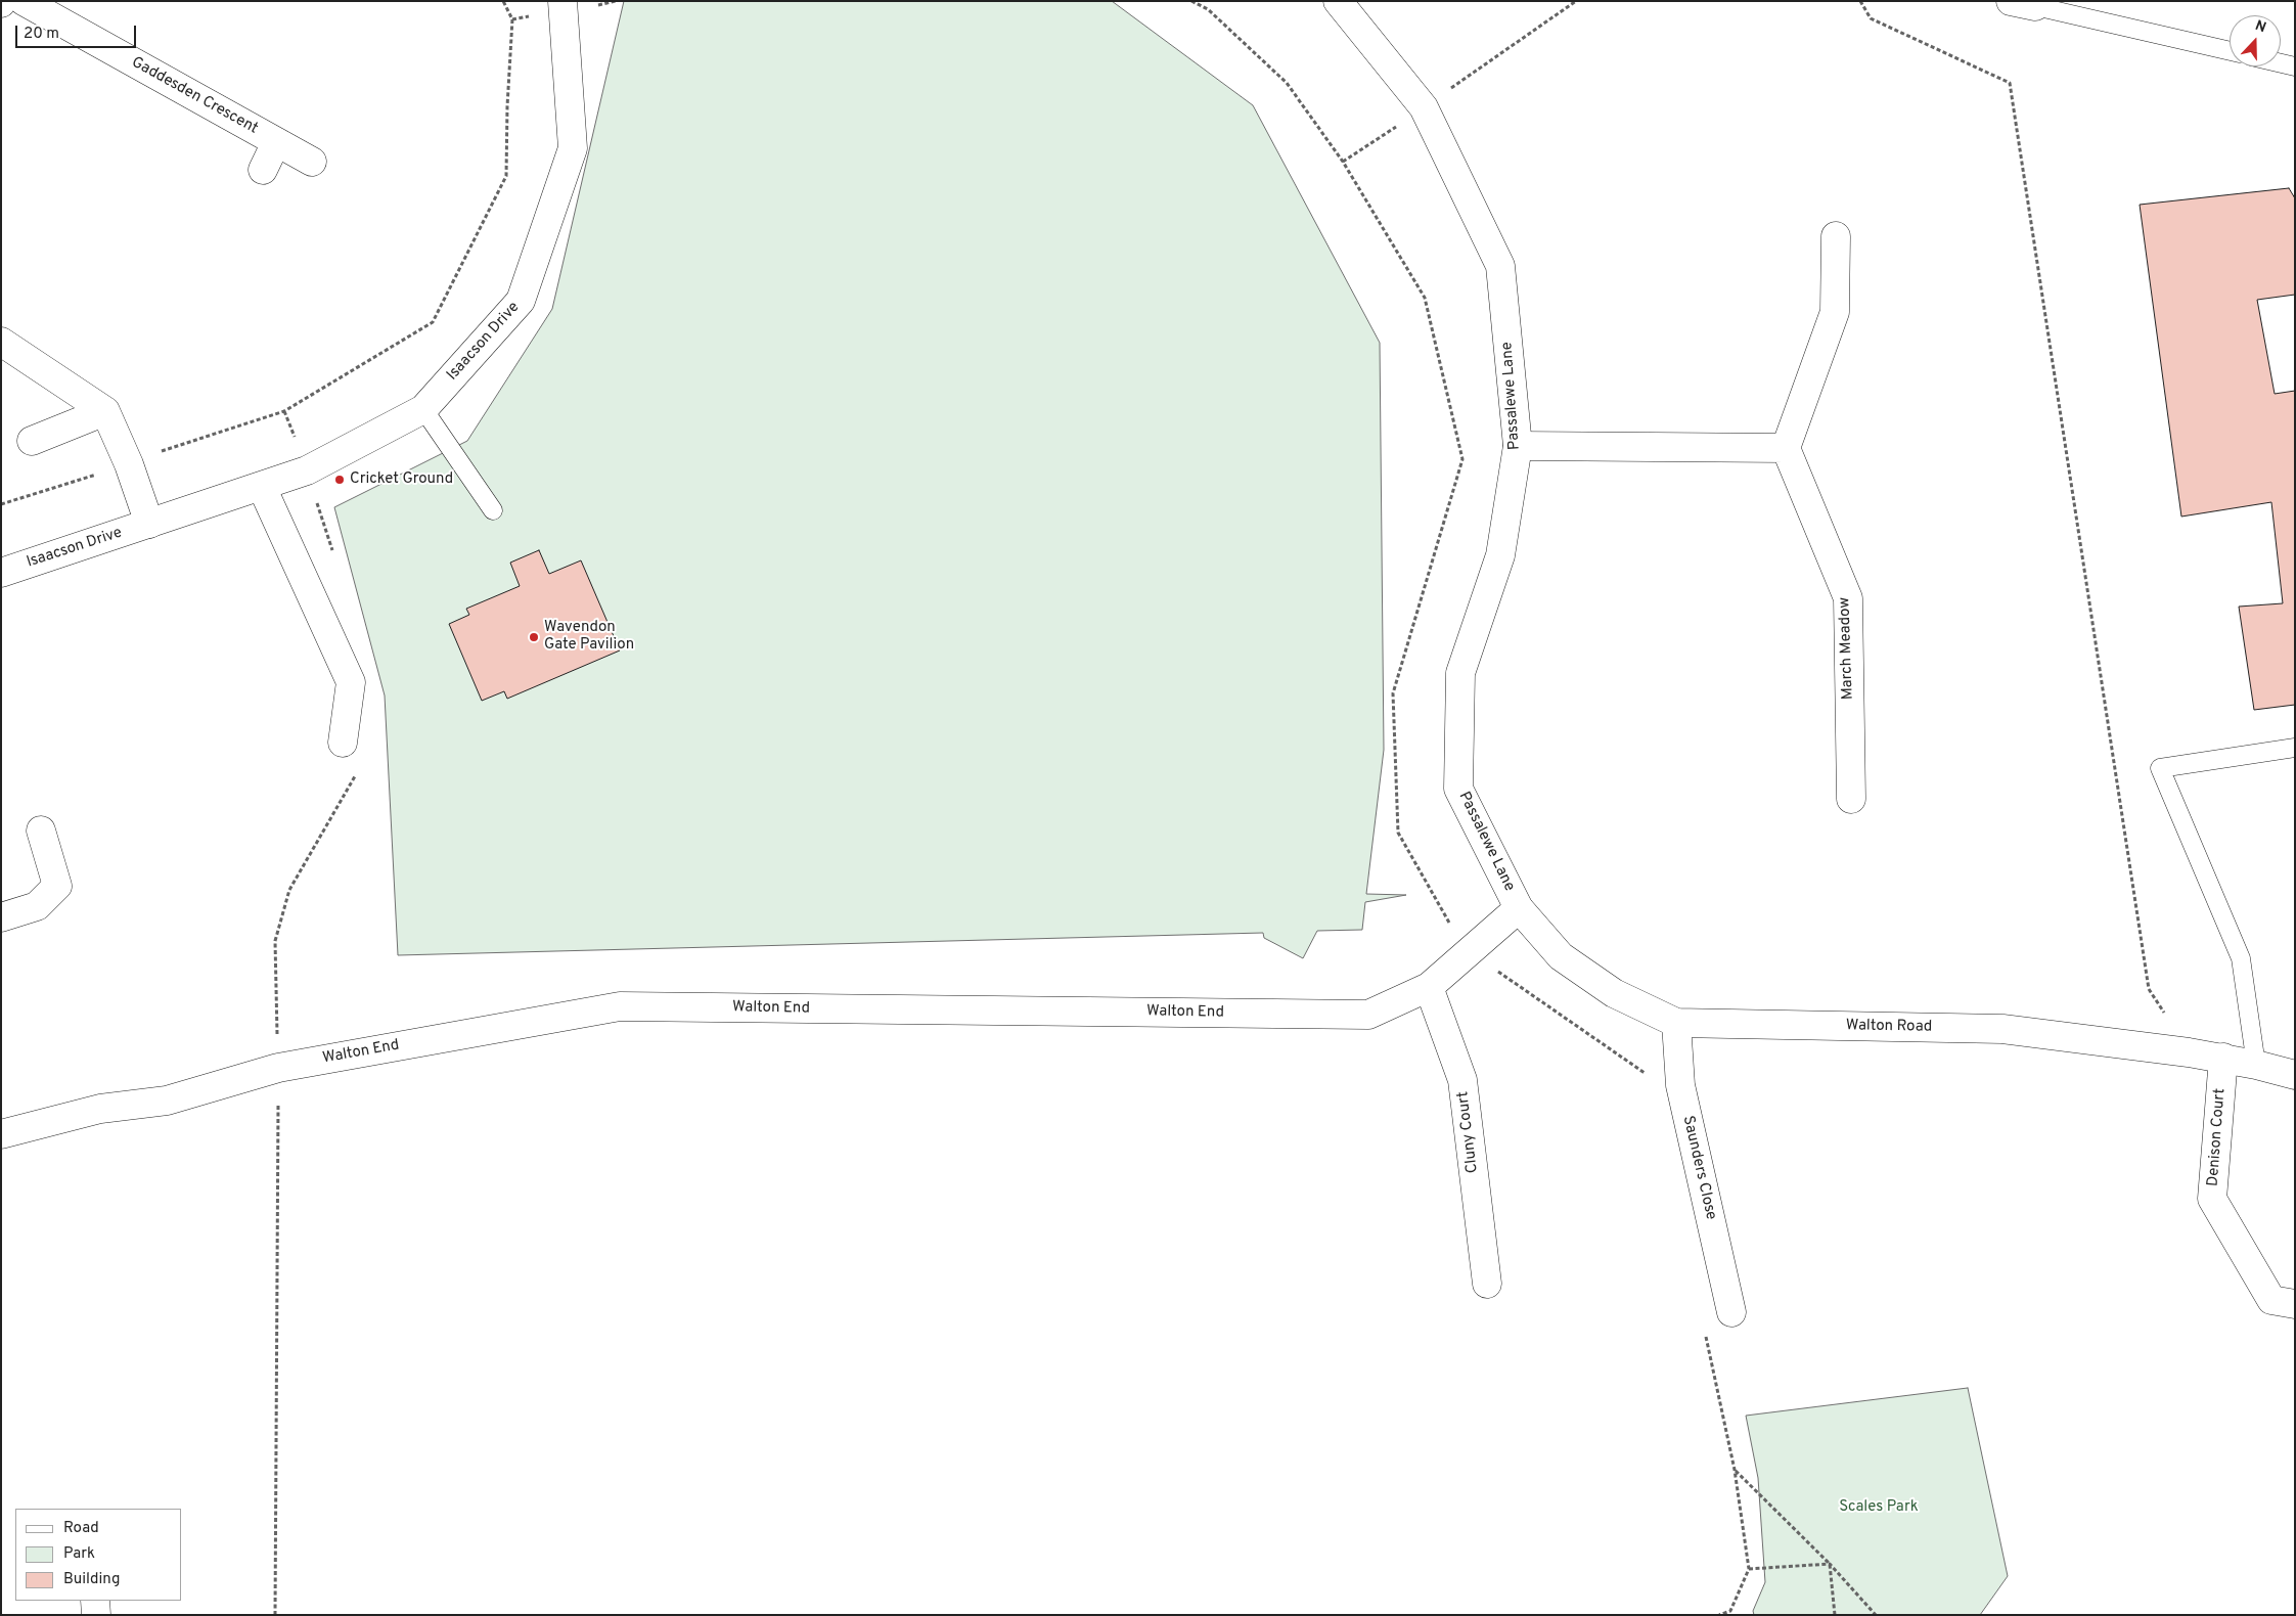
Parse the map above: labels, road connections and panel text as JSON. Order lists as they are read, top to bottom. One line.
{"streets":{"street":["Gaddesden Crescent","Isaacson Drive","Passalewe Lane","March Meadow","Walton End","Walton Road","Cluny Court","Denison Court","Saunders Close"]},"crossings":[["Passalewe Lane","Walton End"],["Passalewe Lane","Walton Road"],["Walton End","Walton Road"],["Walton End","Cluny Court"],["Walton Road","Denison Court"],["Walton Road","Saunders Close"]],"parks":["Scales Park"],"places":["Cricket Ground","Wavendon Gate Pavilion"],"legend":["Road","Park","Building"],"scale_bar":"20 m","north":"top"}
